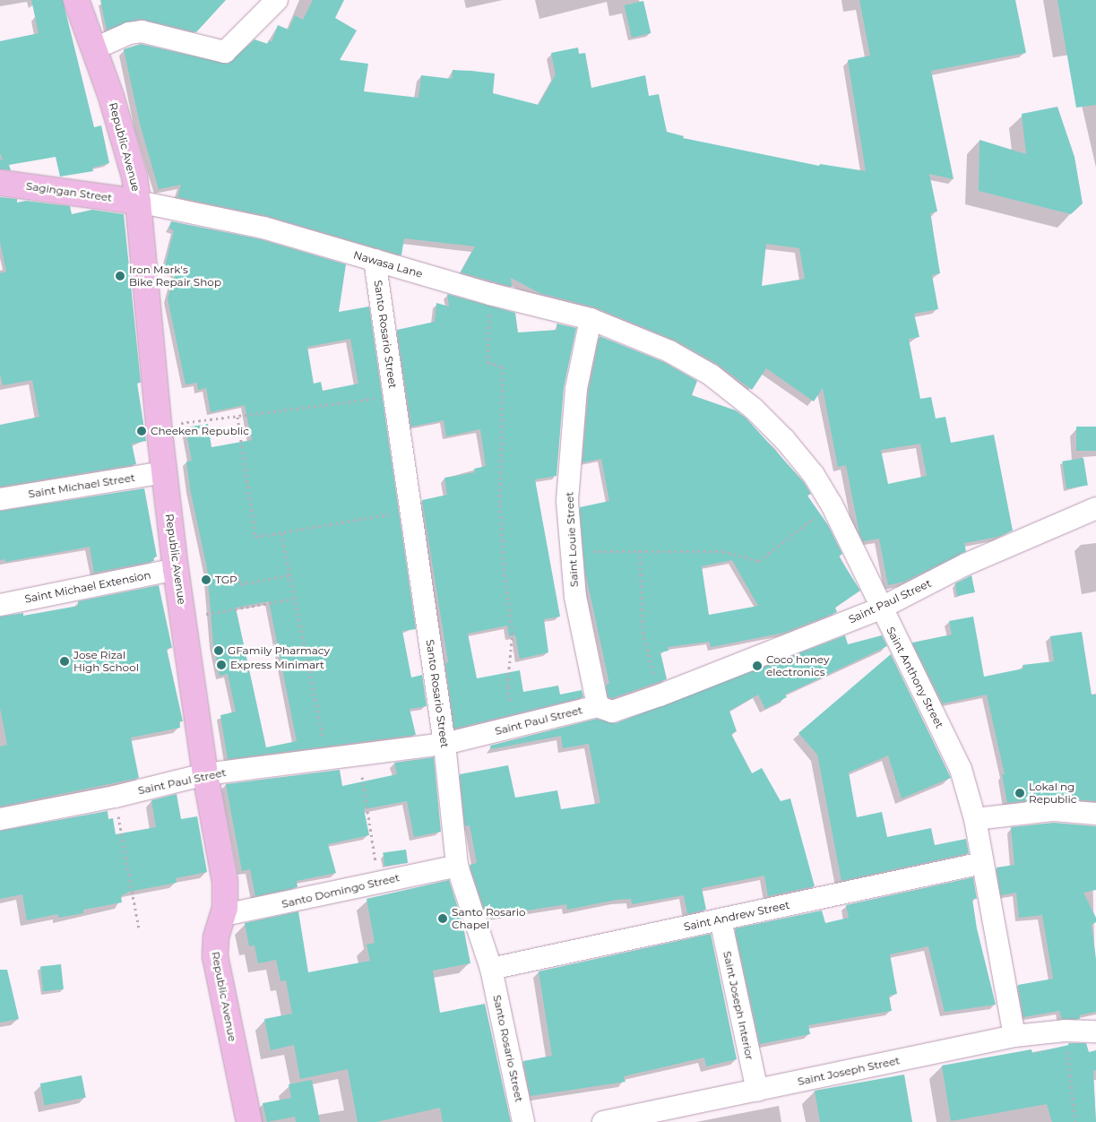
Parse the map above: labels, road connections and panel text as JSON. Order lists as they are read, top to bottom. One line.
{"streets":{"main road":["Republic Avenue","Sagingan Street"],"street":["Nawasa Lane","Santo Rosario Street","Saint Michael Street","Saint Louie Street","Saint Michael Extension","Saint Paul Street","Saint Anthony Street","Santo Domingo Street","Saint Andrew Street","Saint Joseph Interior","Saint Joseph Street"]},"crossings":[["Republic Avenue","Sagingan Street"],["Republic Avenue","Nawasa Lane"],["Republic Avenue","Saint Michael Street"],["Republic Avenue","Saint Michael Extension"],["Republic Avenue","Saint Paul Street"],["Republic Avenue","Santo Domingo Street"],["Sagingan Street","Nawasa Lane"],["Nawasa Lane","Santo Rosario Street"],["Nawasa Lane","Saint Louie Street"],["Nawasa Lane","Saint Anthony Street"],["Santo Rosario Street","Saint Paul Street"],["Santo Rosario Street","Santo Domingo Street"],["Santo Rosario Street","Saint Andrew Street"],["Saint Louie Street","Saint Paul Street"],["Saint Paul Street","Saint Anthony Street"],["Saint Anthony Street","Saint Andrew Street"],["Saint Anthony Street","Saint Joseph Street"],["Saint Andrew Street","Saint Joseph Interior"],["Saint Joseph Interior","Saint Joseph Street"]],"places":["Iron Mark's Bike Repair Shop","Cheeken Republic","TGP","GFamily Pharmacy","Jose Rizal High School","Express Minimart","Coco honey electronics","Lokal ng Republic","Santo Rosario Chapel"]}
